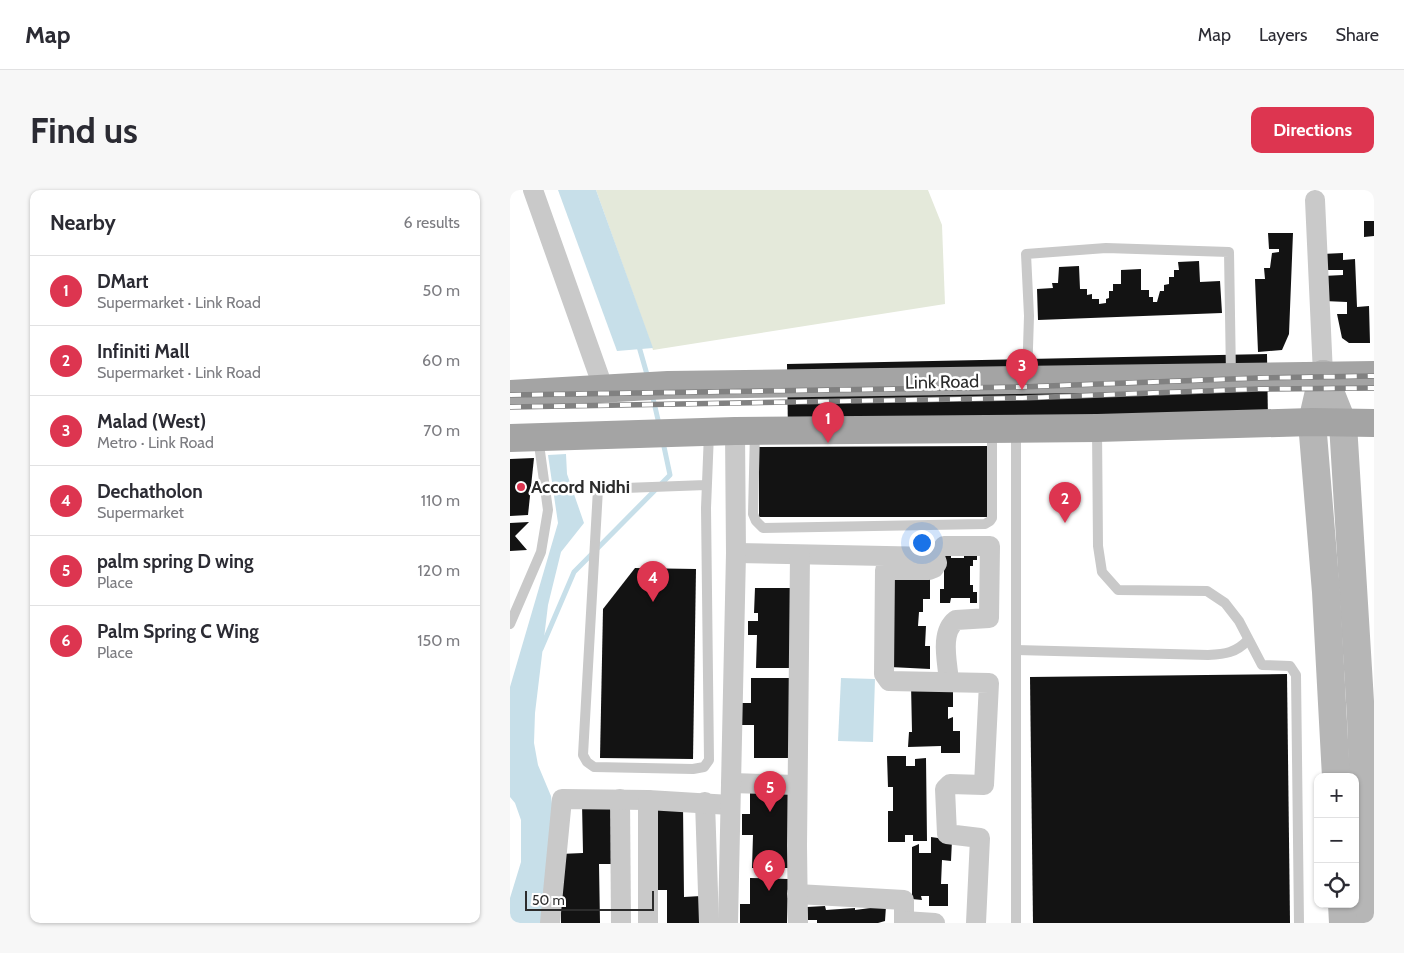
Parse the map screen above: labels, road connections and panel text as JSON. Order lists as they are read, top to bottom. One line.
{"streets":{"main road":["Link Road"]},"places":["Accord Nidhi"],"scale_bar":"50 m","page":{"header":"Map","nav":["Map","Layers","Share"],"buttons":"Directions","title":"Find us","heading":["Nearby","6 results"],"list":[{"mark":"1","name":"DMart","note":"Supermarket · Link Road","value":"50 m"},{"mark":"2","name":"Infiniti Mall","note":"Supermarket · Link Road","value":"60 m"},{"mark":"3","name":"Malad (West)","note":"Metro · Link Road","value":"70 m"},{"mark":"4","name":"Dechatholon","note":"Supermarket","value":"110 m"},{"mark":"5","name":"palm spring D wing","note":"Place","value":"120 m"},{"mark":"6","name":"Palm Spring C Wing","note":"Place","value":"150 m"}],"pins":["3","1","2","4","5","6"],"map_buttons":["+","−"],"scale":"50 m"}}
